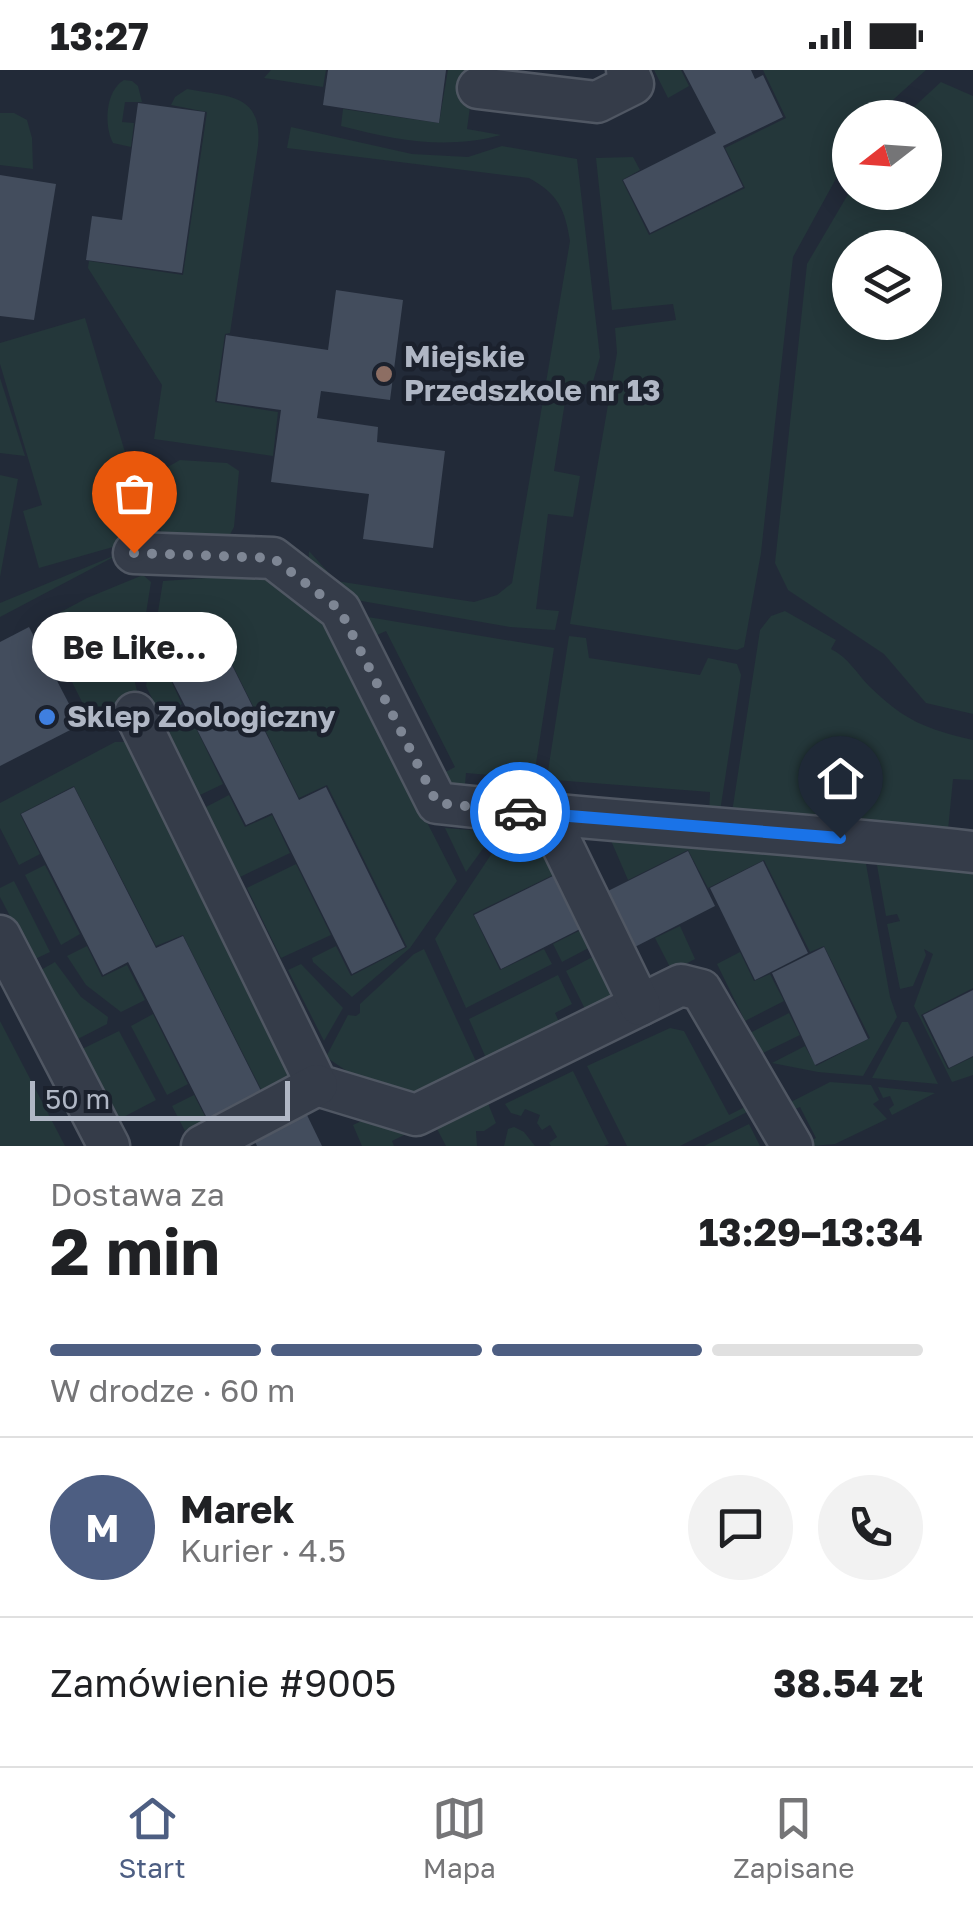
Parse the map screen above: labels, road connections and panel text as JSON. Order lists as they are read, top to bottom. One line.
{"places":["Miejskie Przedszkole nr 13","Be Like…","Sklep Zoologiczny"],"scale_bar":"50 m","north":"left","page":{"status":"13:27","bubble":"Be Like…","scale":"50 m","heading":["2 min","Dostawa za","13:29–13:34"],"panel":["Marek","Kurier · 4.5","Zamówienie #9005","38.54 zł"],"bar":"W drodze · 60 m","round":"M","tabs":["Start","Mapa","Zapisane"]}}
